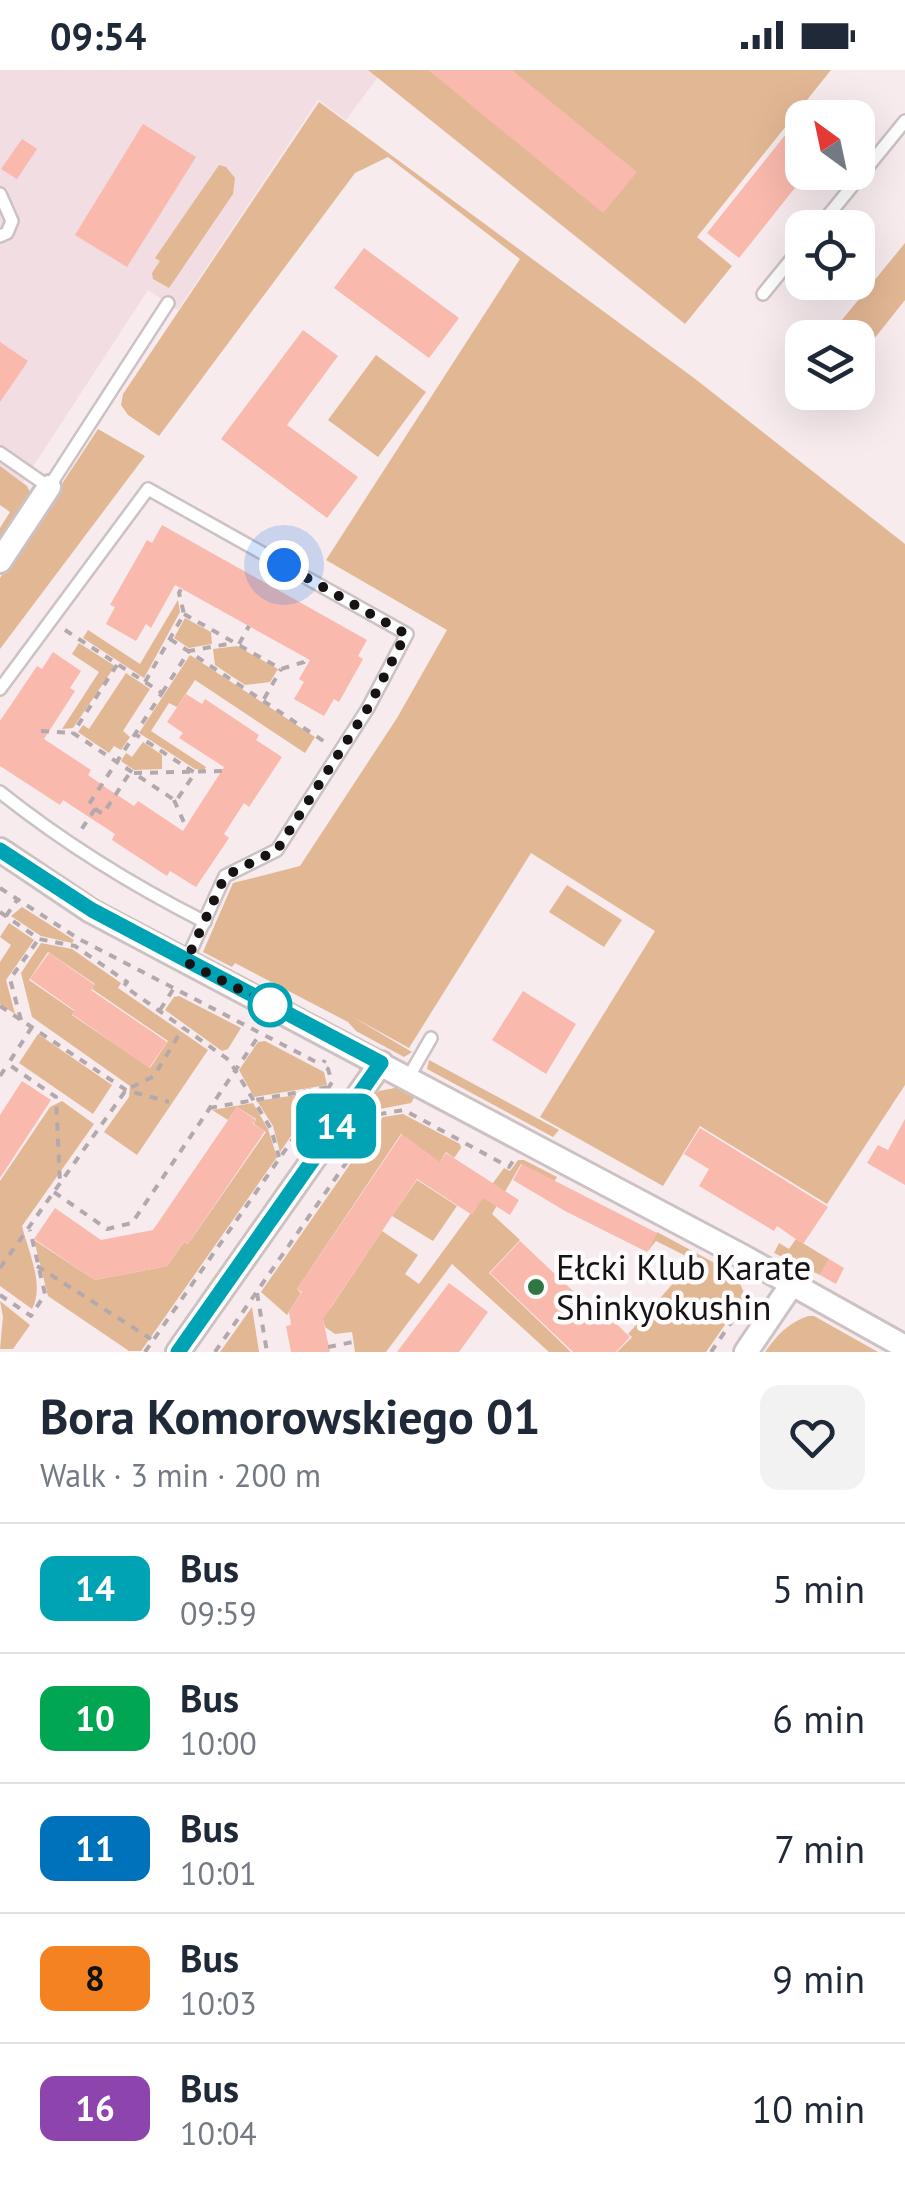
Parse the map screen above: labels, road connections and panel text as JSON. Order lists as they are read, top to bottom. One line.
{"places":["Ełcki Klub Karate Shinkyokushin"],"lines":["bus line 14"],"north":"top left","page":{"status":"09:54","on_map":"14","heading":["Bora Komorowskiego 01","Walk · 3 min · 200 m"],"list":[{"mark":"14","name":"Bus","note":"09:59","value":"5 min"},{"mark":"10","name":"Bus","note":"10:00","value":"6 min"},{"mark":"11","name":"Bus","note":"10:01","value":"7 min"},{"mark":"8","name":"Bus","note":"10:03","value":"9 min"},{"mark":"16","name":"Bus","note":"10:04","value":"10 min"}]}}
